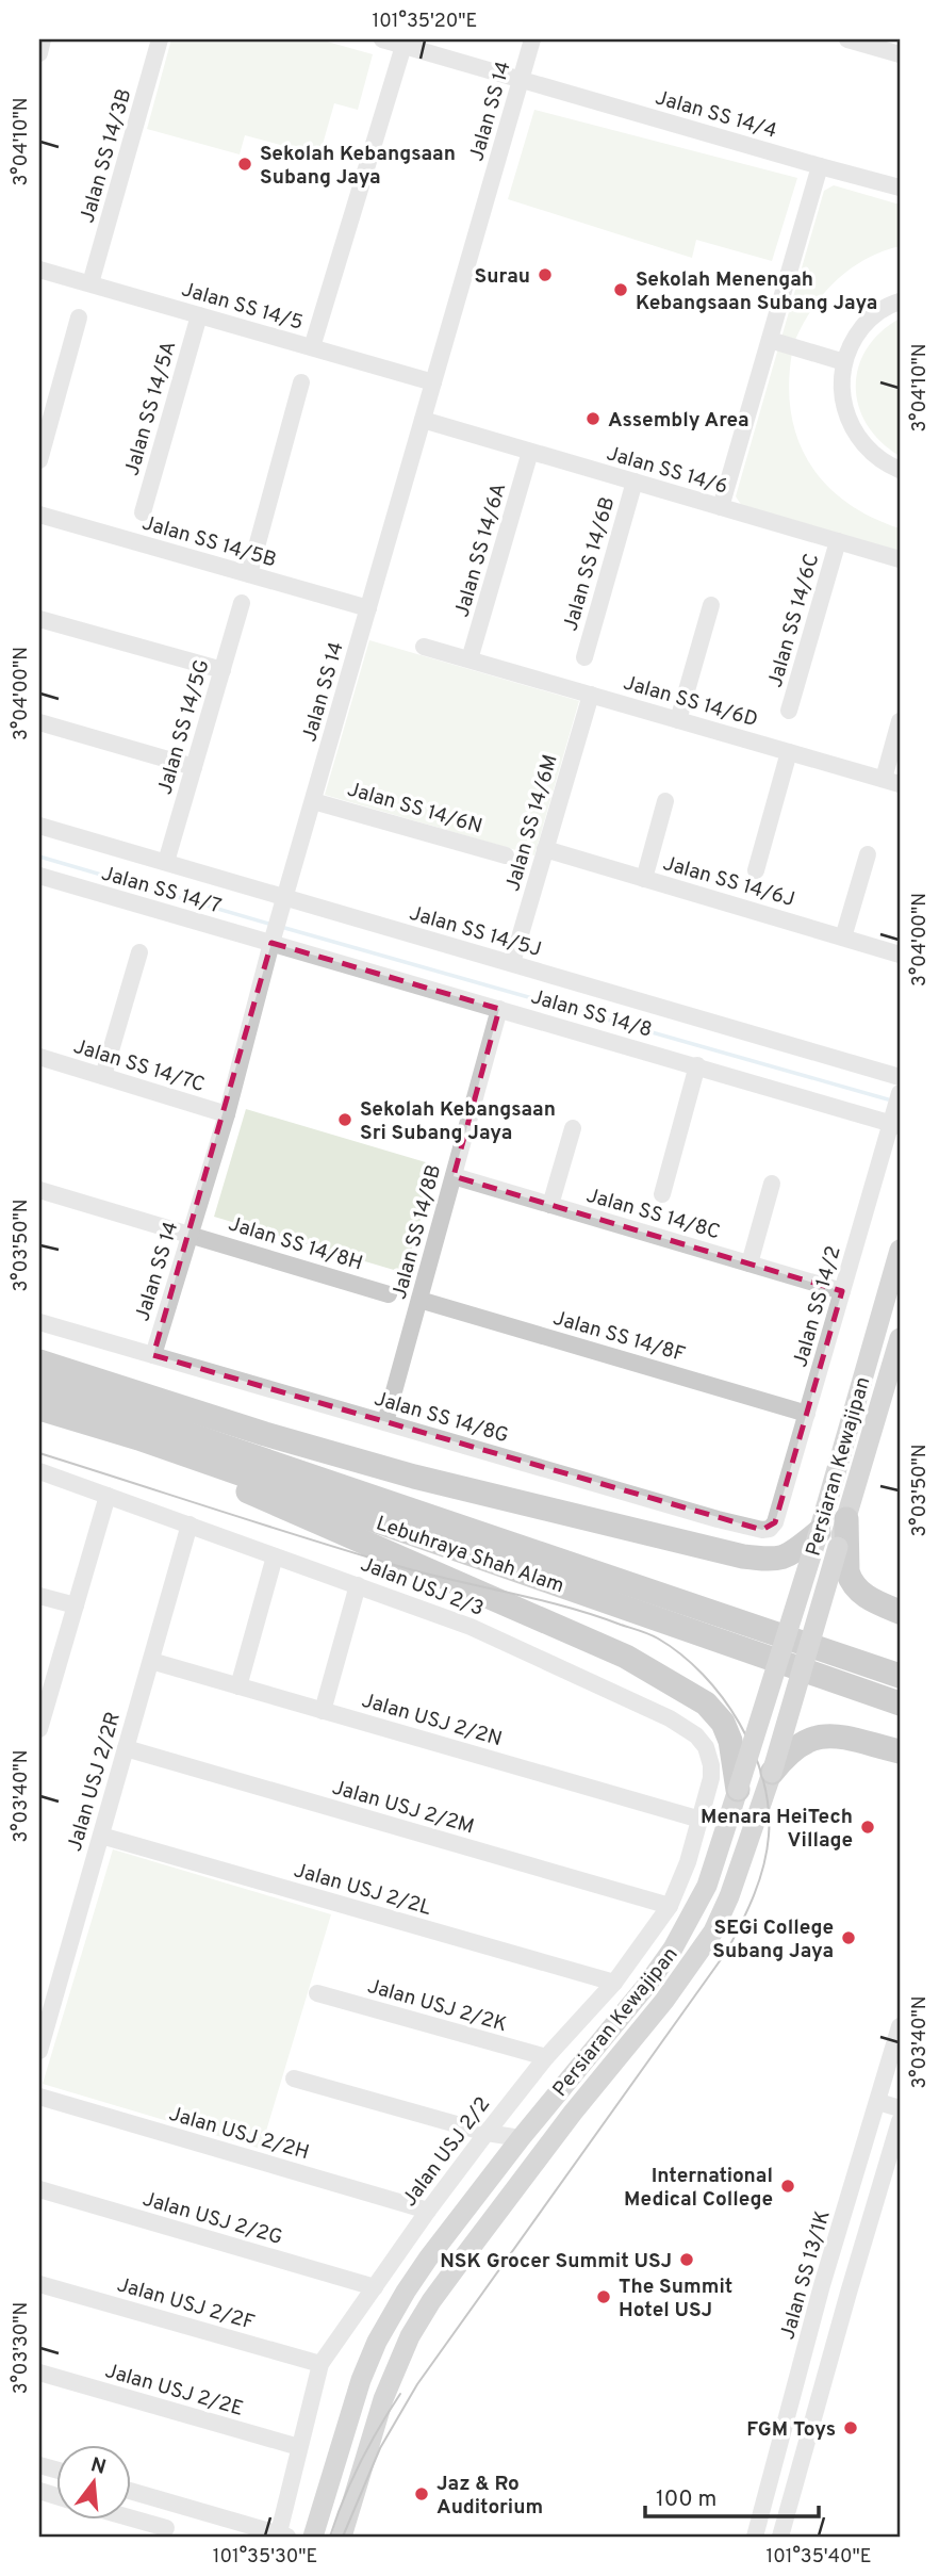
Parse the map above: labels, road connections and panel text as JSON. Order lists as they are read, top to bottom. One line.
{"streets":{"highway":["Lebuhraya Shah Alam"],"main road":["Persiaran Kewajipan"],"street":["Jalan SS 14","Jalan SS 14/4","Jalan SS 14/3B","Jalan SS 14/5","Jalan SS 14/5A","Jalan SS 14/6","Jalan SS 14/5B","Jalan SS 14/6A","Jalan SS 14/6B","Jalan SS 14/6C","Jalan SS 14/6D","Jalan SS 14/5G","Jalan SS 14/6N","Jalan SS 14/6M","Jalan SS 14/6J","Jalan SS 14/7","Jalan SS 14/5J","Jalan SS 14/8","Jalan SS 14/7C","Jalan SS 14/8C","Jalan SS 14/8B","Jalan SS 14/8H","Jalan SS 14/2","Jalan SS 14/8F","Jalan SS 14/8G","Jalan USJ 2/3","Jalan USJ 2/2N","Jalan USJ 2/2R","Jalan USJ 2/2M","Jalan USJ 2/2L","Jalan USJ 2/2K","Jalan USJ 2/2H","Jalan USJ 2/2","Jalan USJ 2/2G","Jalan SS 13/1K","Jalan USJ 2/2F","Jalan USJ 2/2E"]},"crossings":[["Jalan SS 14","Jalan SS 14/4"],["Jalan SS 14","Jalan SS 14/5"],["Jalan SS 14","Jalan SS 14/6"],["Jalan SS 14","Jalan SS 14/5B"],["Jalan SS 14","Jalan SS 14/6N"],["Jalan SS 14","Jalan SS 14/7"],["Jalan SS 14","Jalan SS 14/5J"],["Jalan SS 14","Jalan SS 14/8"],["Jalan SS 14","Jalan SS 14/7C"],["Jalan SS 14","Jalan SS 14/8H"],["Jalan SS 14","Jalan SS 14/8G"],["Jalan SS 14/3B","Jalan SS 14/5"],["Jalan SS 14/5","Jalan SS 14/5A"],["Jalan SS 14/6","Jalan SS 14/6A"],["Jalan SS 14/6","Jalan SS 14/6B"],["Jalan SS 14/6","Jalan SS 14/6C"],["Jalan SS 14/6A","Jalan SS 14/6D"],["Jalan SS 14/6D","Jalan SS 14/6M"],["Jalan SS 14/5G","Jalan SS 14/5J"],["Jalan SS 14/6M","Jalan SS 14/6J"],["Jalan SS 14/6M","Jalan SS 14/5J"],["Jalan SS 14/7","Jalan SS 14/8"],["Jalan SS 14/8","Jalan SS 14/8B"],["Jalan SS 14/8","Jalan SS 14/2"],["Jalan SS 14/8C","Jalan SS 14/8B"],["Jalan SS 14/8C","Jalan SS 14/2"],["Jalan SS 14/8B","Jalan SS 14/8F"],["Jalan SS 14/8B","Jalan SS 14/8G"],["Jalan SS 14/2","Jalan SS 14/8F"],["Jalan SS 14/2","Jalan SS 14/8G"],["Jalan USJ 2/3","Jalan USJ 2/2N"],["Jalan USJ 2/3","Jalan USJ 2/2R"],["Jalan USJ 2/3","Jalan USJ 2/2"],["Jalan USJ 2/2N","Jalan USJ 2/2R"],["Jalan USJ 2/2N","Jalan USJ 2/2"],["Jalan USJ 2/2R","Jalan USJ 2/2M"],["Jalan USJ 2/2R","Jalan USJ 2/2L"],["Jalan USJ 2/2M","Jalan USJ 2/2"],["Jalan USJ 2/2L","Jalan USJ 2/2"],["Jalan USJ 2/2K","Jalan USJ 2/2"],["Jalan USJ 2/2H","Jalan USJ 2/2"],["Jalan USJ 2/2","Jalan USJ 2/2G"],["Jalan USJ 2/2","Jalan USJ 2/2F"],["Jalan USJ 2/2","Jalan USJ 2/2E"]],"places":["Sekolah Kebangsaan Subang Jaya","Surau","Sekolah Menengah Kebangsaan Subang Jaya","Assembly Area","Sekolah Kebangsaan Sri Subang Jaya","Menara HeiTech Village","SEGi College Subang Jaya","International Medical College","NSK Grocer Summit USJ","The Summit Hotel USJ","FGM Toys","Jaz & Ro Auditorium"],"scale_bar":"100 m","north":"top","coordinates":["101°35'20\"E","3°04'10\"N","3°04'00\"N","3°03'50\"N","3°03'40\"N","3°03'30\"N","101°35'30\"E","101°35'40\"E"]}
